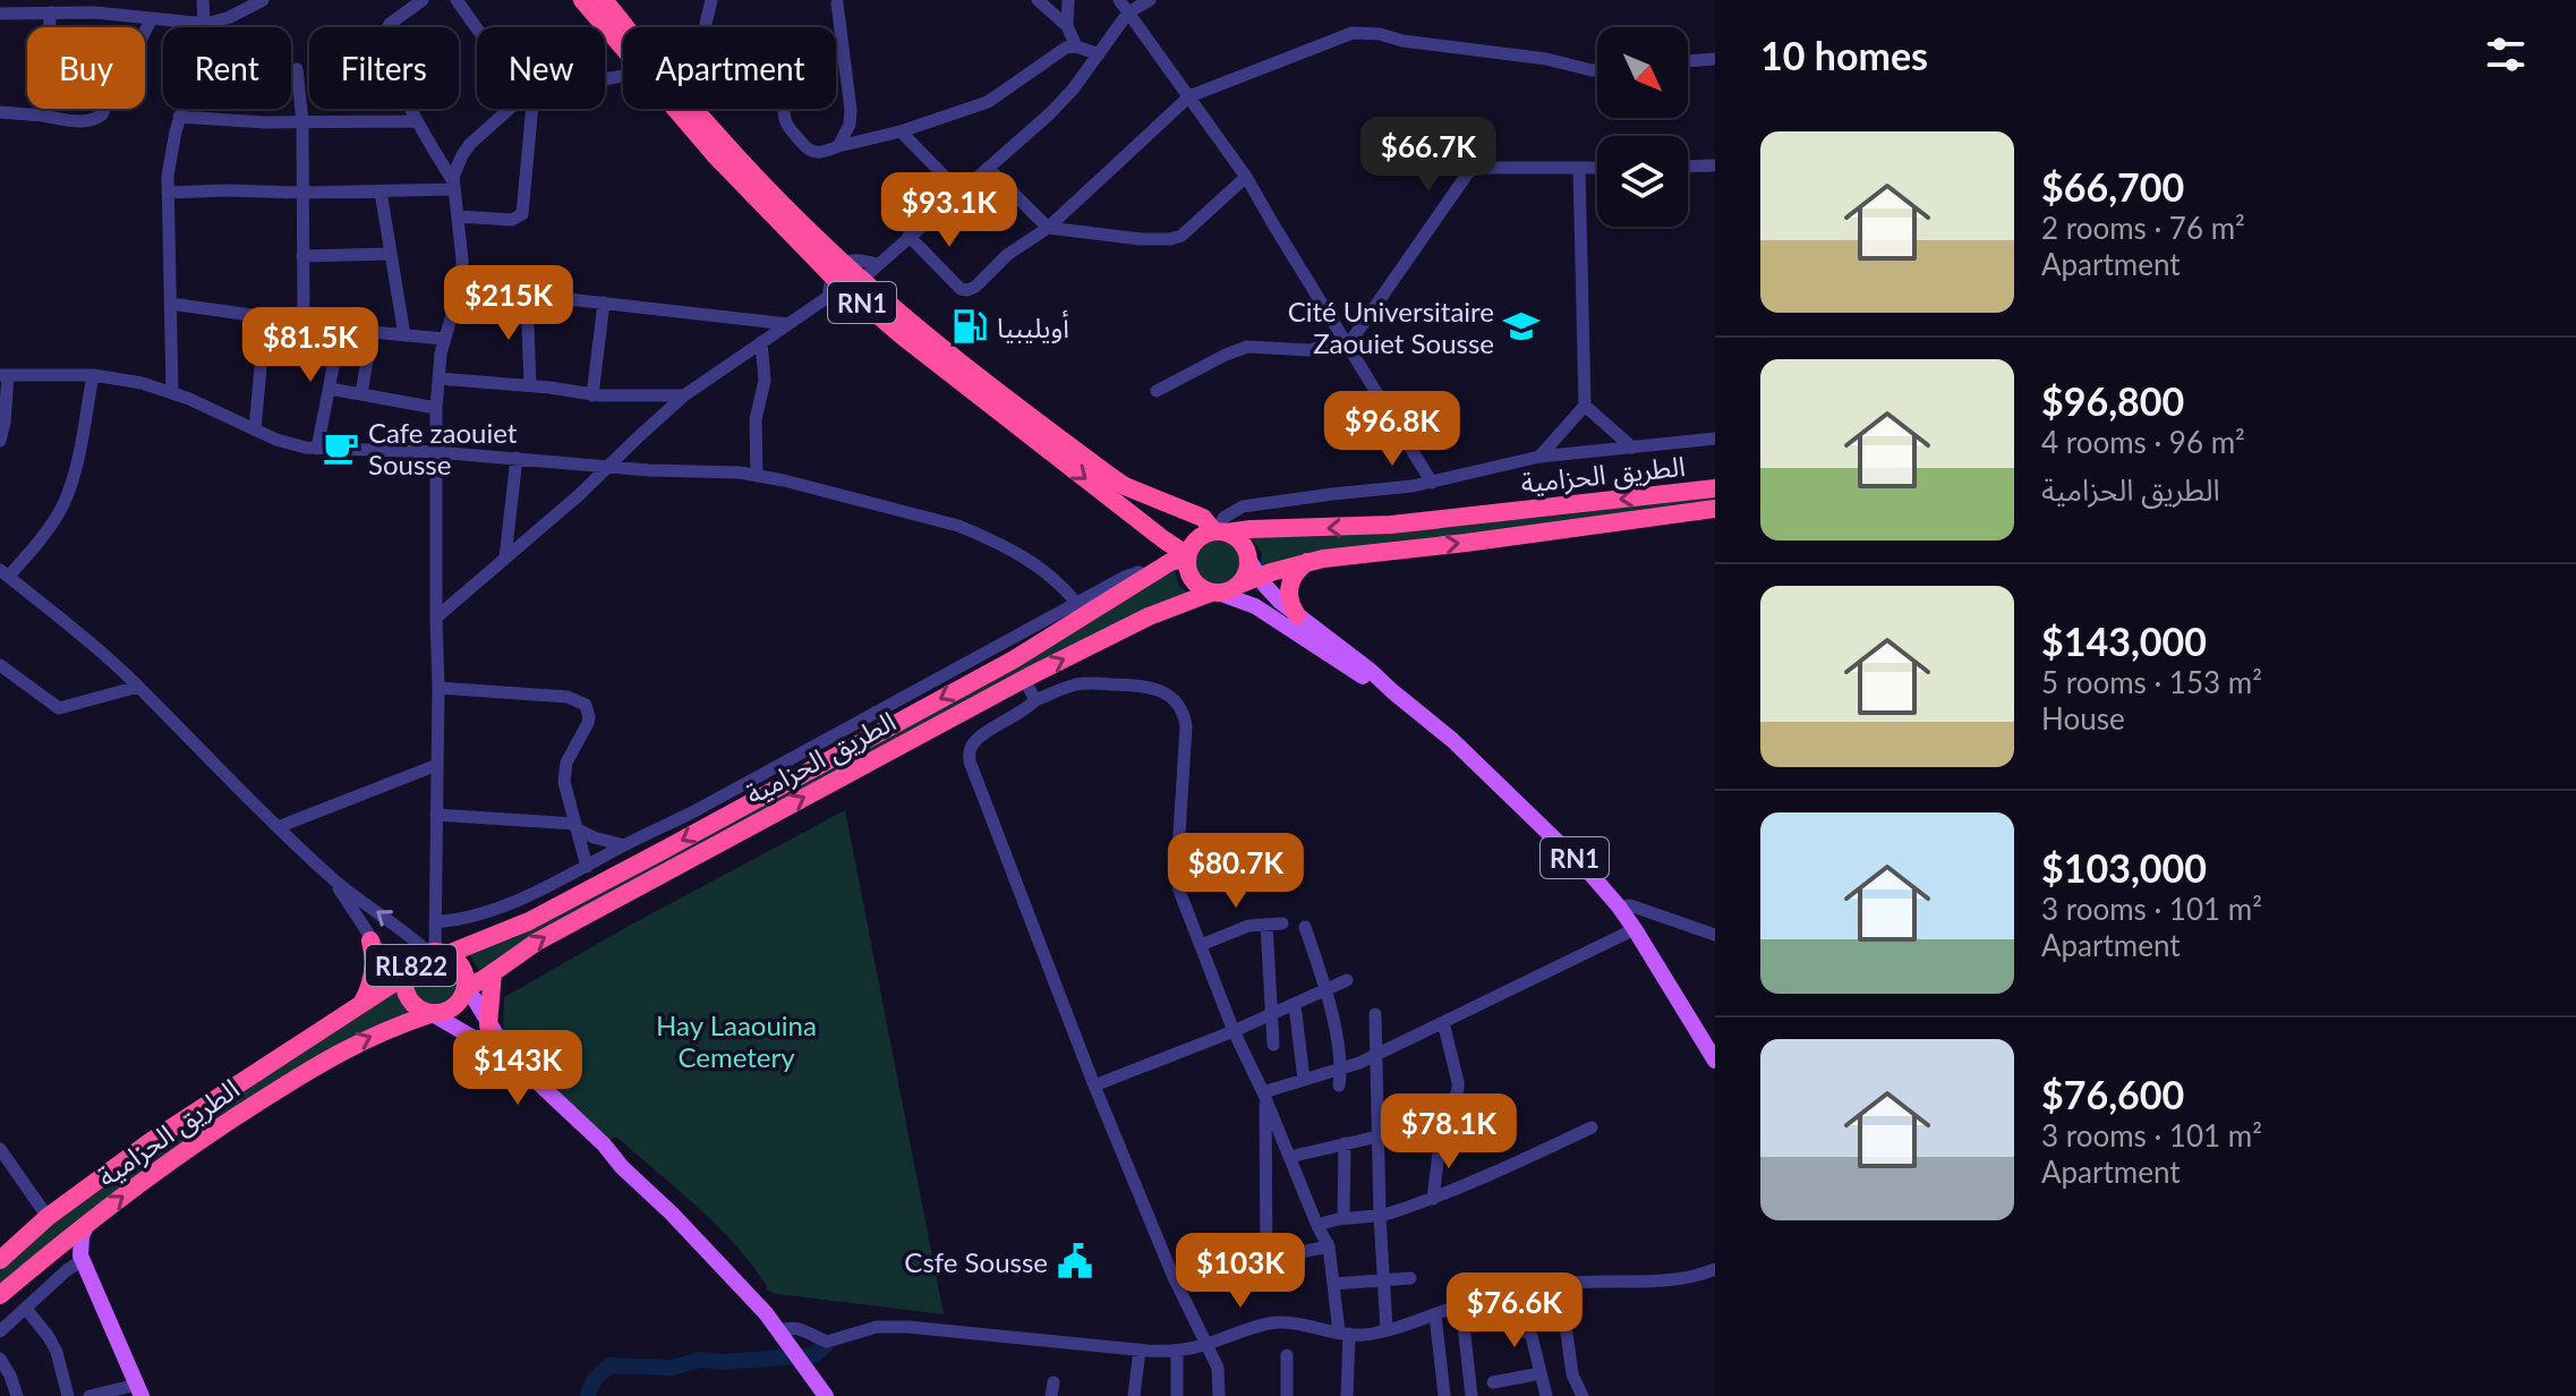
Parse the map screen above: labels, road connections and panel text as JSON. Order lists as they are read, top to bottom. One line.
{"streets":{"highway":["RN1","الطريق الحزامية","RL822"]},"crossings":[["RN1","الطريق الحزامية"],["الطريق الحزامية","RL822"]],"parks":["Hay Laaouina Cemetery"],"places":{"fuel station":["أويليبيا"],"school or university":["Cité Universitaire Zaouiet Sousse"],"cafe":["Cafe zaouiet Sousse"],"public building":["Csfe Sousse"]},"north":"bottom right","page":{"heading":"10 homes","chip":["Buy","Rent","Filters","New","Apartment"],"list":[{"name":"$66,700","note":"2 rooms · 76 m² · Apartment"},{"name":"$96,800","note":"4 rooms · 96 m² · الطريق الحزامية"},{"name":"$143,000","note":"5 rooms · 153 m² · House"},{"name":"$103,000","note":"3 rooms · 101 m² · Apartment"},{"name":"$76,600","note":"3 rooms · 101 m² · Apartment"}],"price":["$66.7K","$93.1K","$215K","$81.5K","$96.8K","$80.7K","$143K","$78.1K","$103K","$76.6K"]}}
